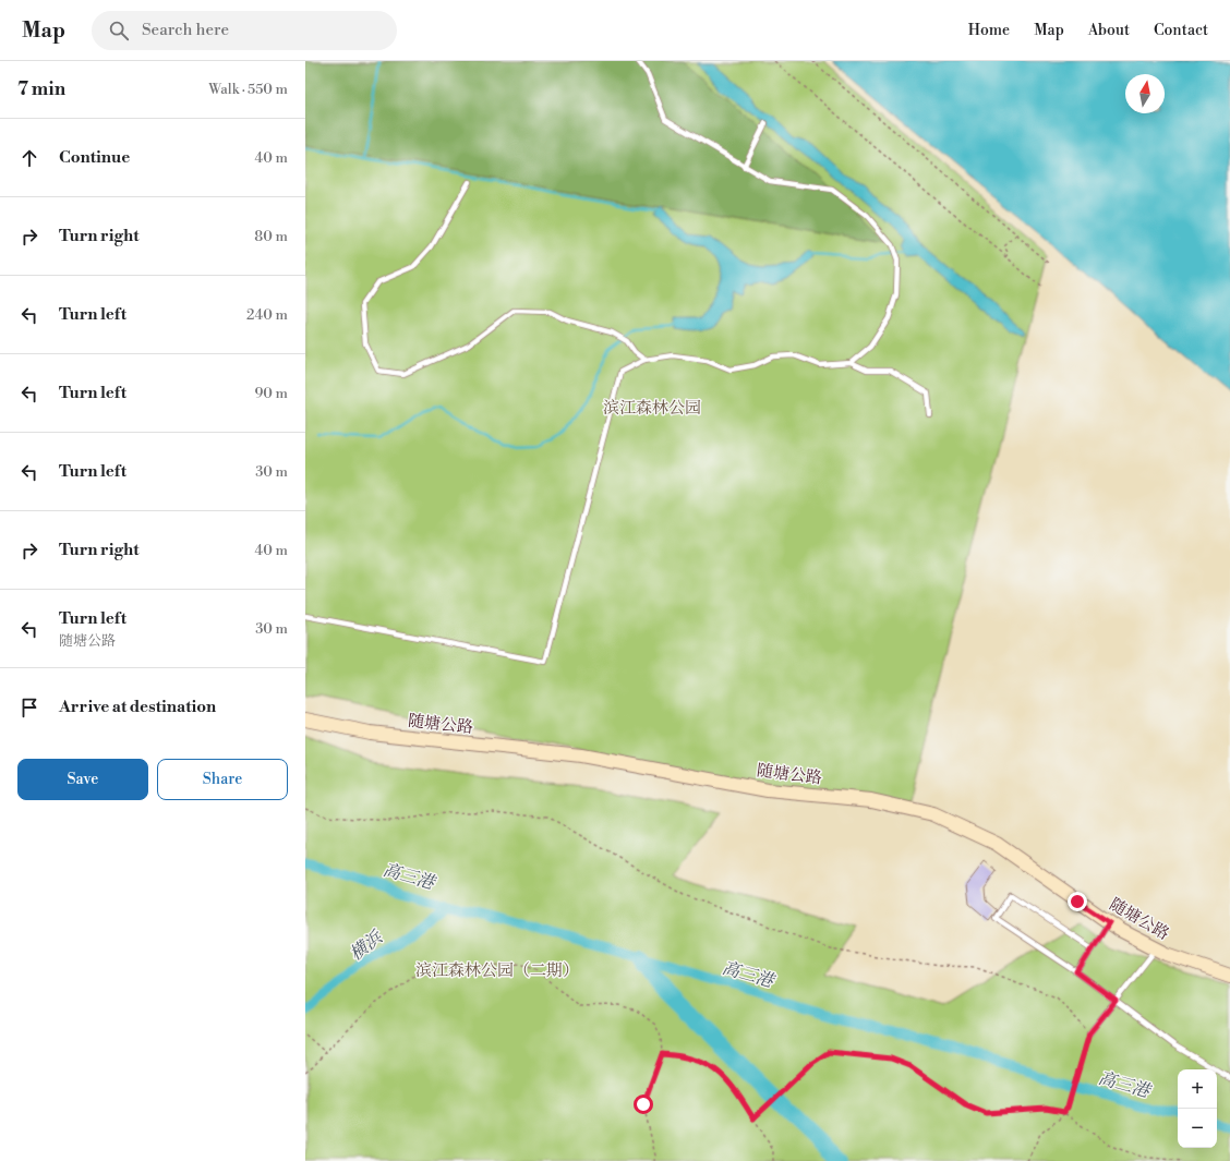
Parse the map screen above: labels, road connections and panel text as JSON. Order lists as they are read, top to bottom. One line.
{"streets":{"street":["随塘公路"]},"water":["高三港","横浜"],"parks":["滨江森林公园","滨江森林公园（二期）"],"north":"top","page":{"header":"Map","search":"Search here","nav":["Home","Map","About","Contact"],"heading":["7 min","Walk · 550 m"],"list":[["Continue","40 m"],["Turn right","80 m"],["Turn left","240 m"],["Turn left","90 m"],["Turn left","30 m"],["Turn right","40 m"],["Turn left","随塘公路","30 m"],"Arrive at destination"],"buttons":["Save","Share"],"map_buttons":["+","−"]}}
